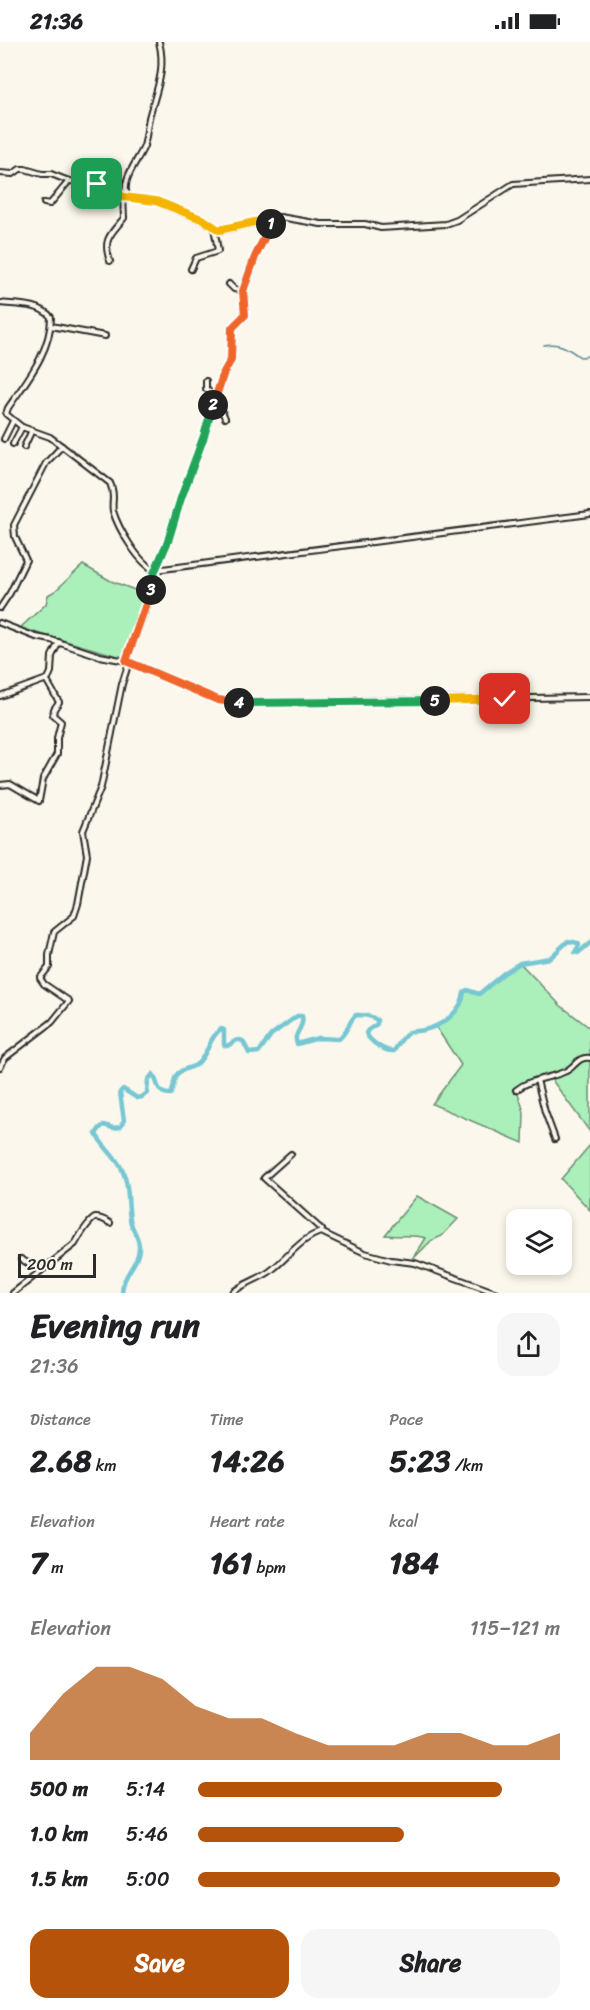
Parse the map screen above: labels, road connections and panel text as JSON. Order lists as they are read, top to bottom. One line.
{"scale_bar":"200 m","page":{"status":"21:36","pins":["1","2","3","5","4"],"scale":"200 m","heading":["Evening run","21:36"],"stats":[["Distance","2.68 km"],["Time","14:26"],["Pace","5:23 /km"],["Elevation","7 m"],["Heart rate","161 bpm"],["kcal","184"]],"chart":["Elevation","115–121 m"],"list":[{"name":"500 m","note":"5:14"},{"name":"1.0 km","note":"5:46"},{"name":"1.5 km","note":"5:00"}],"buttons":["Save","Share"]}}
